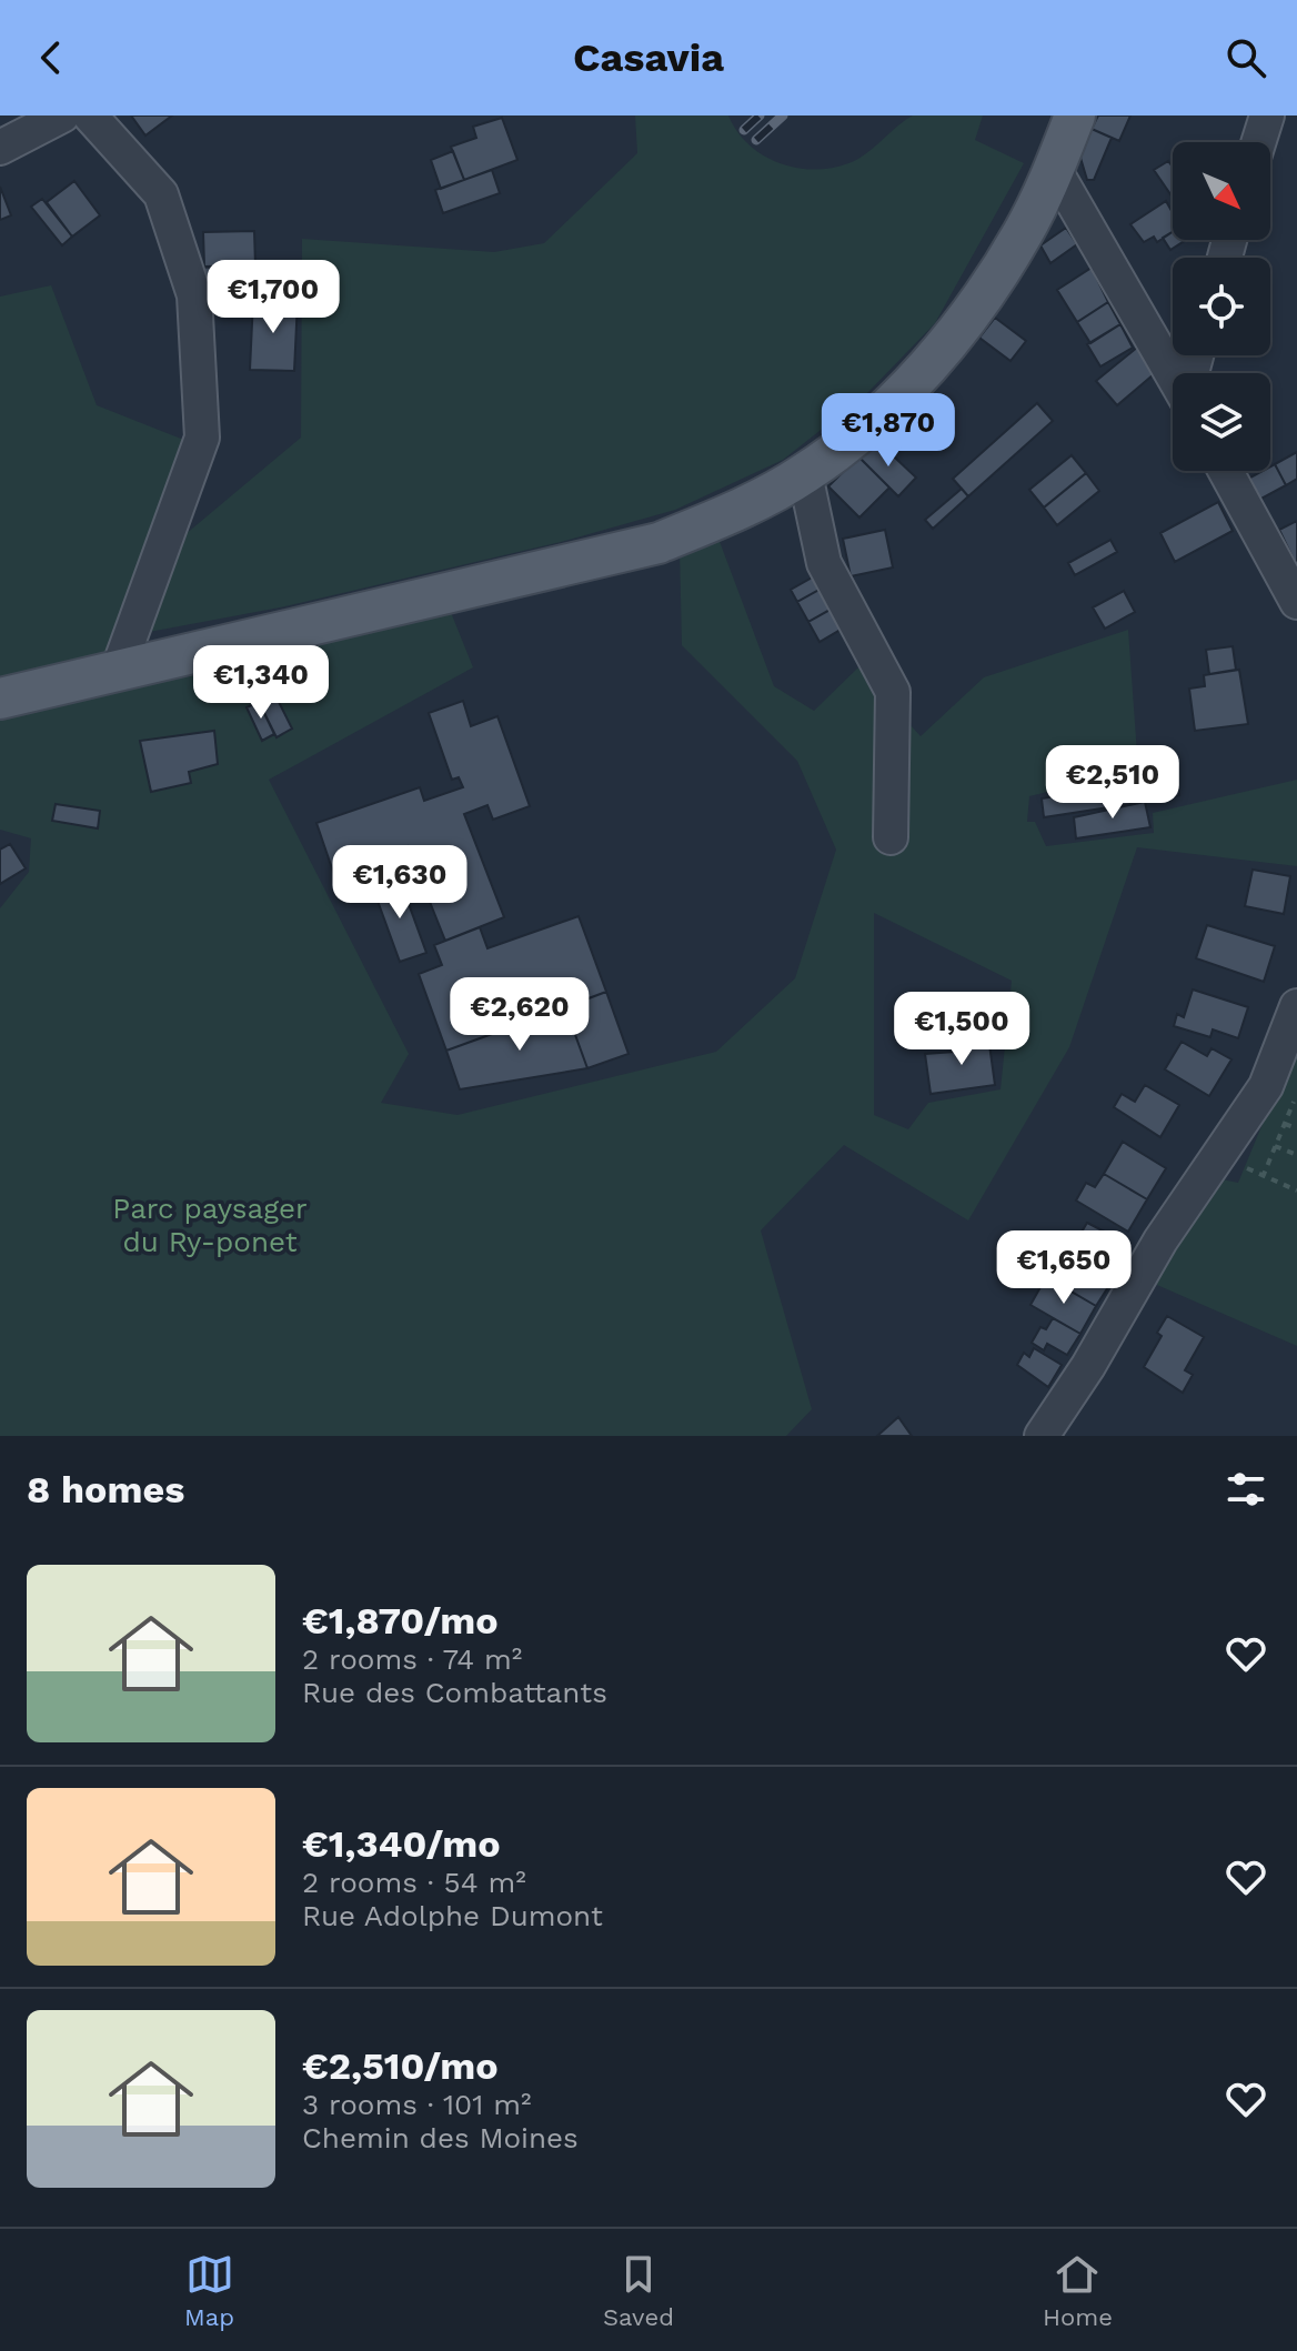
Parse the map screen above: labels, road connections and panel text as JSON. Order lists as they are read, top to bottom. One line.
{"parks":["Parc paysager du Ry-ponet"],"north":"bottom right","page":{"header":"Casavia","price":["€1,700","€1,870","€1,340","€2,510","€1,630","€2,620","€1,500","€1,650"],"heading":"8 homes","list":[{"name":"€1,870/mo","note":"2 rooms · 74 m² · Rue des Combattants"},{"name":"€1,340/mo","note":"2 rooms · 54 m² · Rue Adolphe Dumont"},{"name":"€2,510/mo","note":"3 rooms · 101 m² · Chemin des Moines"}],"tabs":["Map","Saved","Home"]}}
